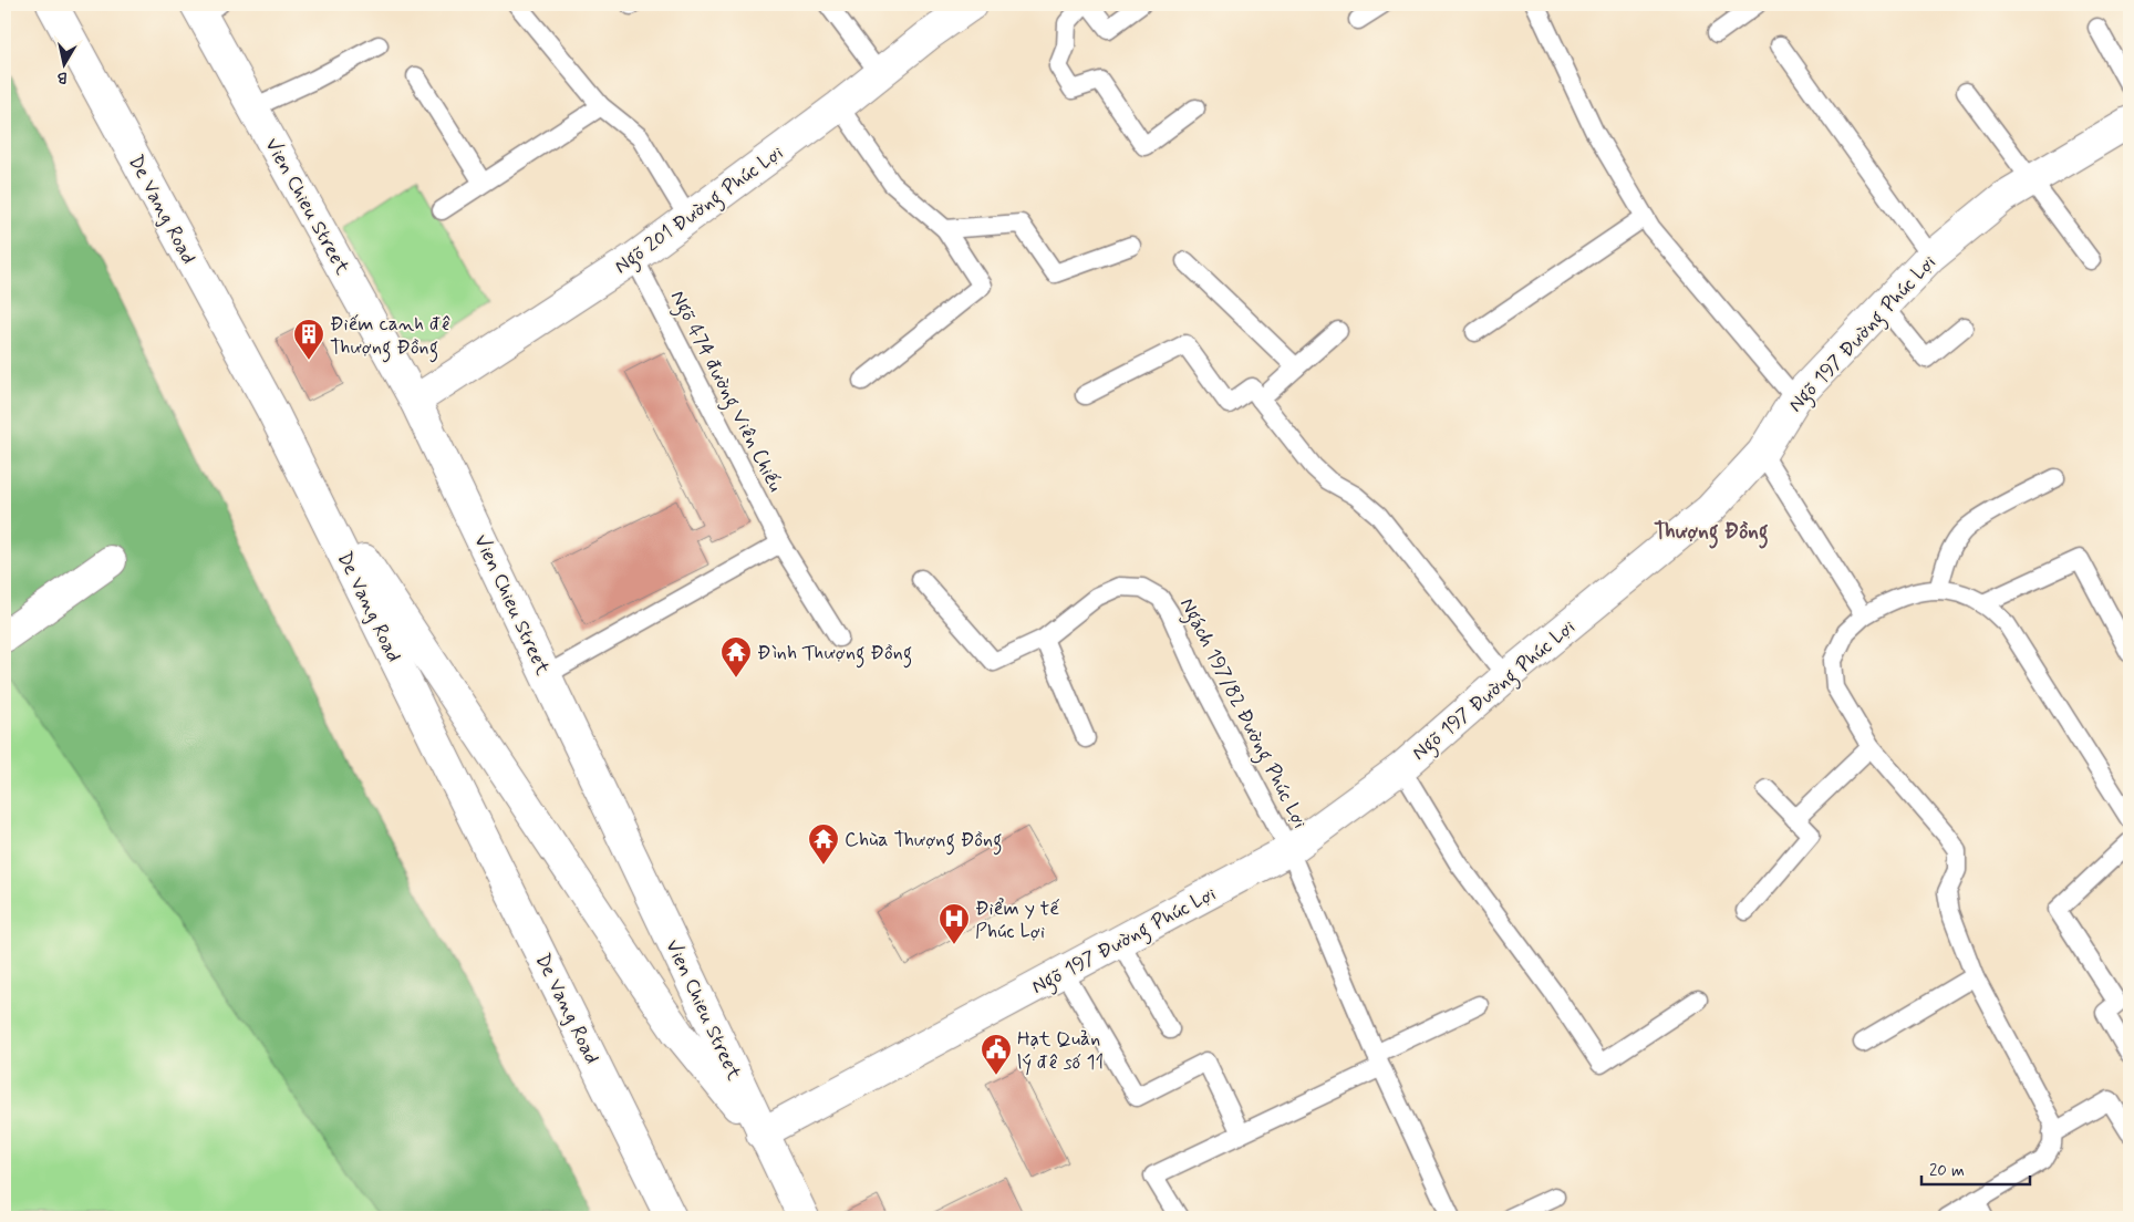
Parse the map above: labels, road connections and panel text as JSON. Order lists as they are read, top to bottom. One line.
{"streets":{"street":["Vien Chieu Street","De Vang Road","Ngõ 201 Đường Phúc Lợi","Ngõ 197 Đường Phúc Lợi"],"lane":["Ngõ 474 đường Viên Chiếu","Ngách 197/82 Đường Phúc Lợi"]},"crossings":[["Vien Chieu Street","Ngõ 201 Đường Phúc Lợi"],["Vien Chieu Street","Ngõ 197 Đường Phúc Lợi"],["Ngõ 201 Đường Phúc Lợi","Ngõ 474 đường Viên Chiếu"],["Ngõ 197 Đường Phúc Lợi","Ngách 197/82 Đường Phúc Lợi"]],"districts":["Thượng Đồng"],"places":{"building":["Điếm canh đê Thượng Đồng"],"temple":["Đình Thượng Đồng","Chùa Thượng Đồng"],"hospital":["Điểm y tế Phúc Lợi"],"public building":["Hạt Quản lý đê số 11"]},"scale_bar":"20 m","north":"bottom"}
